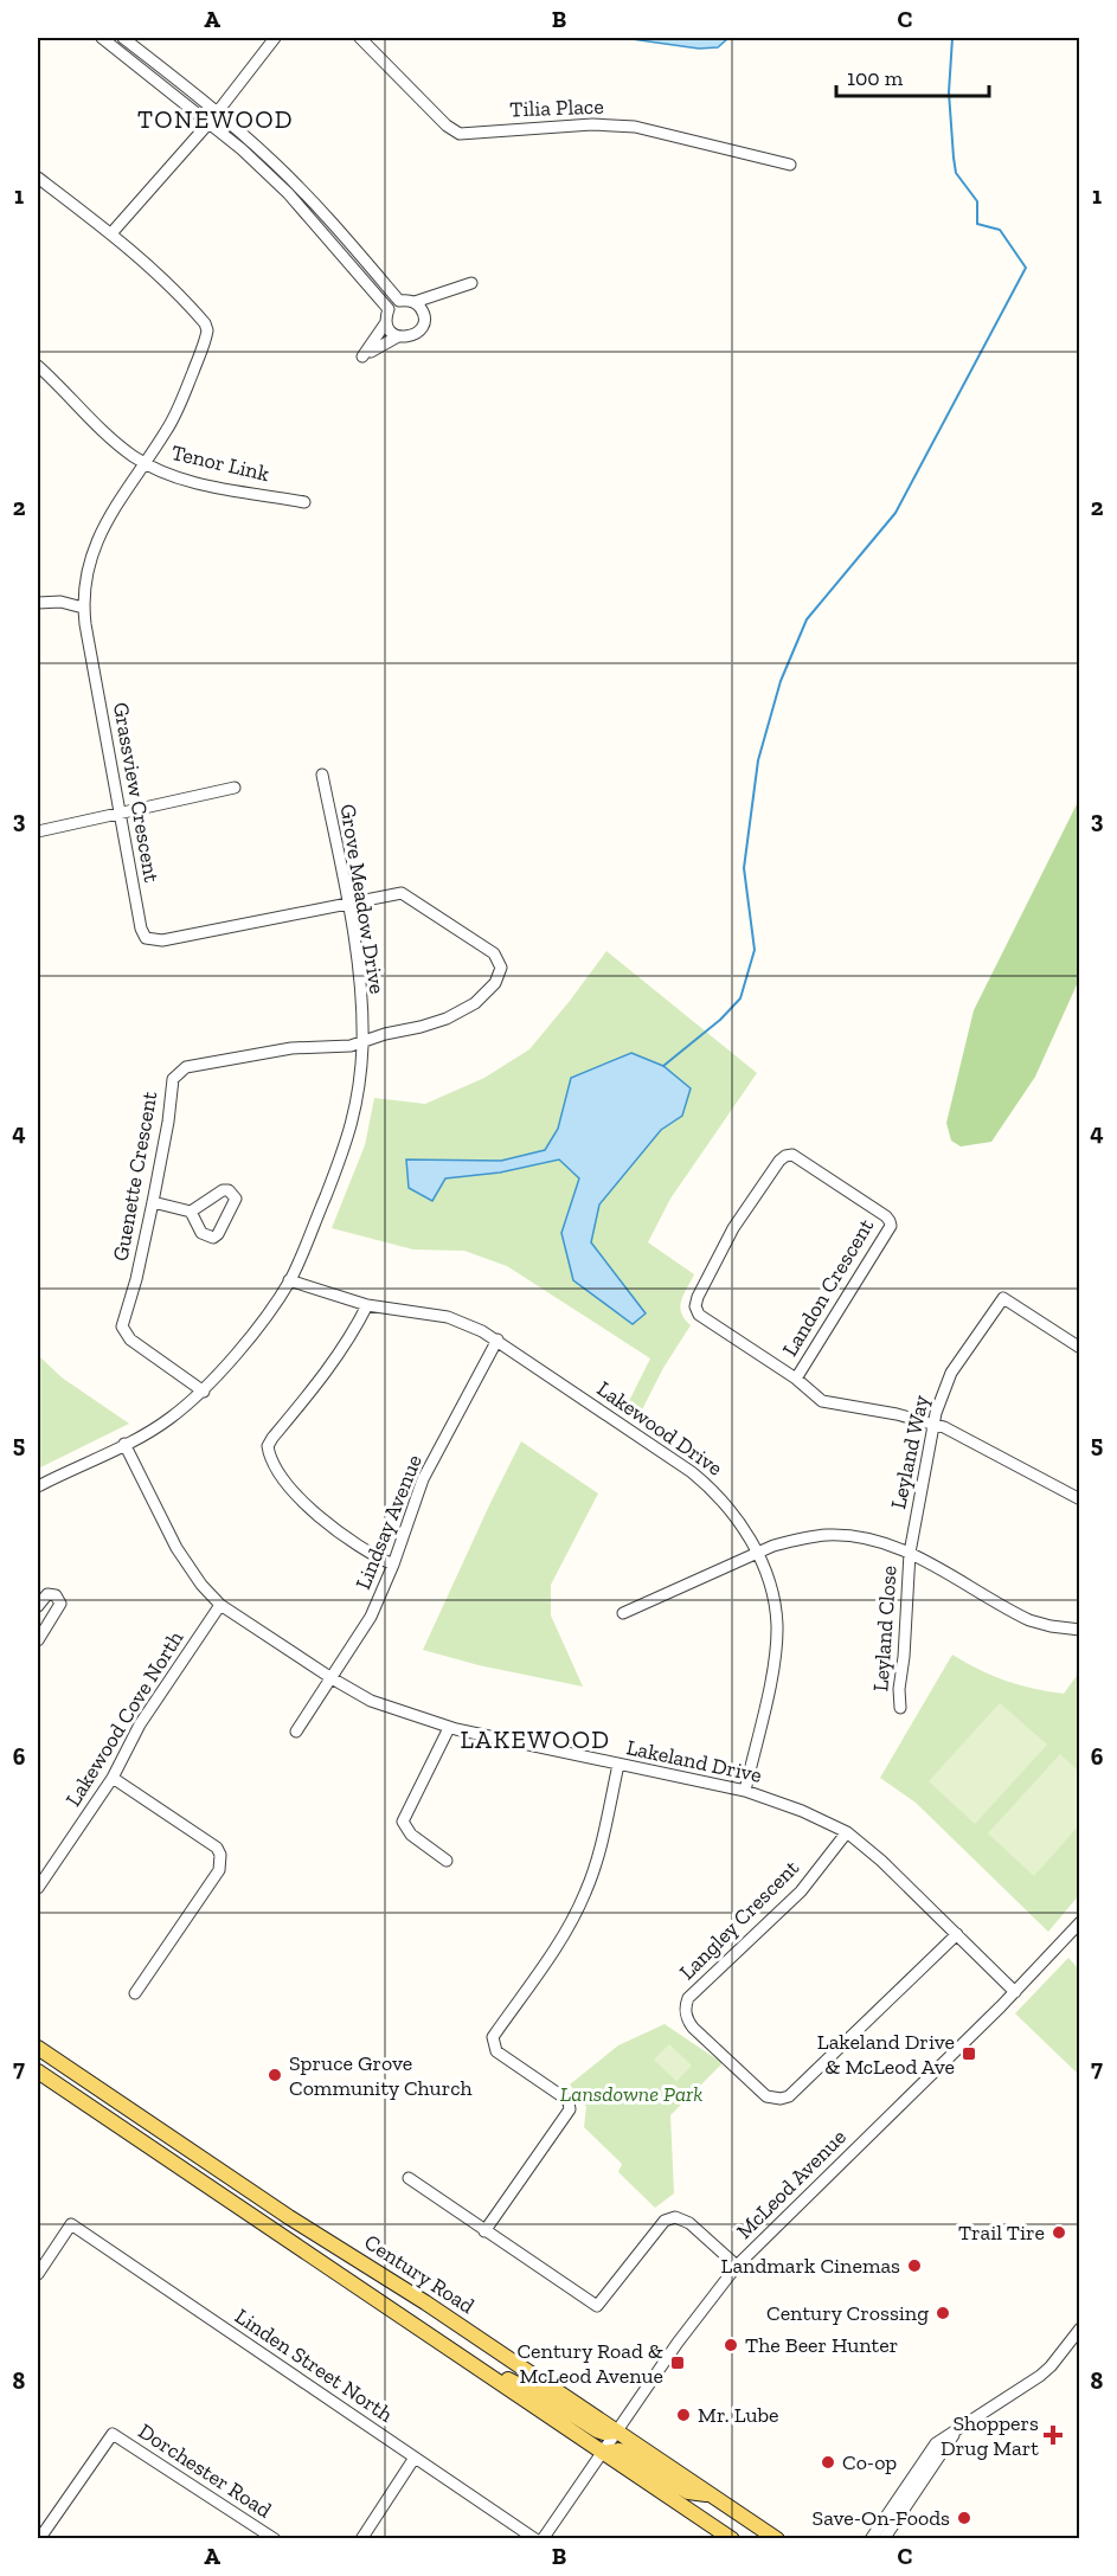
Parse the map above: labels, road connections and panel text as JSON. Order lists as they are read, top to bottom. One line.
{"streets":{"main road":["Century Road"],"street":["Tilia Place","Tenor Link","Grassview Crescent","Grove Meadow Drive","Guenette Crescent","Landon Crescent","Lakewood Drive","Leyland Way","Lindsay Avenue","Leyland Close","Lakewood Cove North","Lakeland Drive","Langley Crescent","McLeod Avenue","Linden Street North","Dorchester Road"]},"crossings":[["Tenor Link","Grassview Crescent"],["Grassview Crescent","Grove Meadow Drive"],["Grassview Crescent","Guenette Crescent"],["Grove Meadow Drive","Guenette Crescent"],["Grove Meadow Drive","Lakewood Drive"],["Grove Meadow Drive","Lakeland Drive"],["Lakewood Drive","Lindsay Avenue"],["Lakewood Drive","Lakeland Drive"],["Leyland Way","Leyland Close"],["Lindsay Avenue","Lakeland Drive"],["Lakewood Cove North","Lakeland Drive"],["Lakeland Drive","Langley Crescent"],["Lakeland Drive","McLeod Avenue"],["McLeod Avenue","Century Road"]],"districts":["TONEWOOD","LAKEWOOD"],"parks":["Lansdowne Park"],"places":{"transit":["Lakeland Drive & McLeod Ave","Century Road & McLeod Avenue"],"other":["Spruce Grove Community Church","Trail Tire","Landmark Cinemas","Century Crossing","The Beer Hunter","Mr. Lube","Co-op","Save-On-Foods"],"health":["Shoppers Drug Mart"]},"scale_bar":"100 m","grid":{"columns":["A","B","C"],"rows":["1","2","3","4","5","6","7","8"]}}
